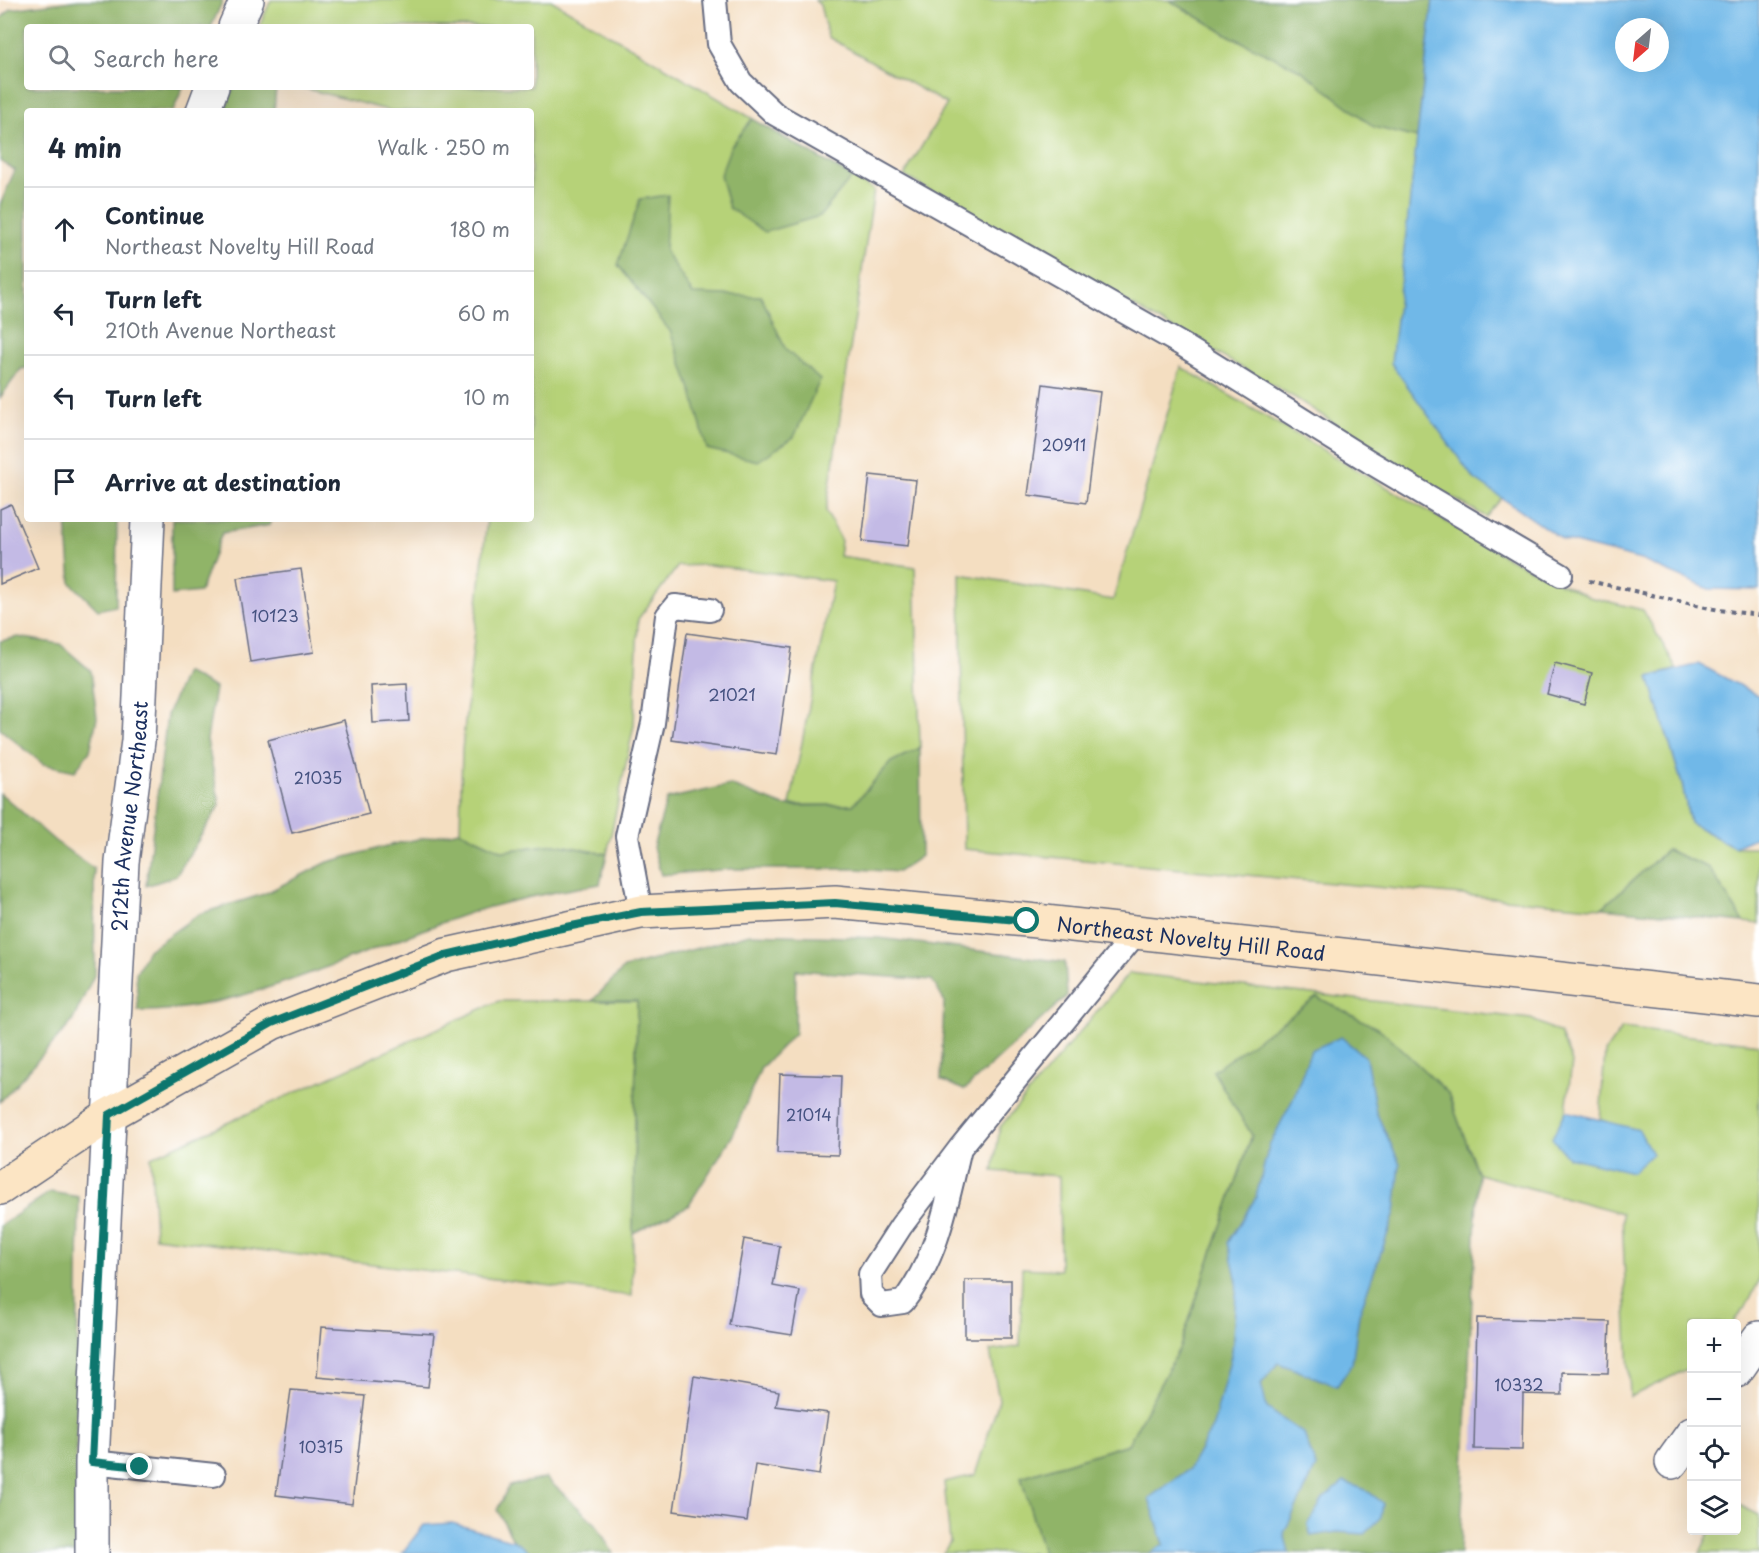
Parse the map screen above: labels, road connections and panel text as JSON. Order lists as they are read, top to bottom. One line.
{"streets":{"main road":["Northeast Novelty Hill Road"],"street":["212th Avenue Northeast"]},"crossings":[["212th Avenue Northeast","Northeast Novelty Hill Road"]],"house_numbers":["20911","10123","21021","21035","21014","10332","10315"],"north":"bottom left","page":{"search":"Search here","heading":["4 min","Walk · 250 m"],"list":[["Continue","Northeast Novelty Hill Road","180 m"],["Turn left","210th Avenue Northeast","60 m"],["Turn left","10 m"],"Arrive at destination"],"map_buttons":["+","−"]}}
